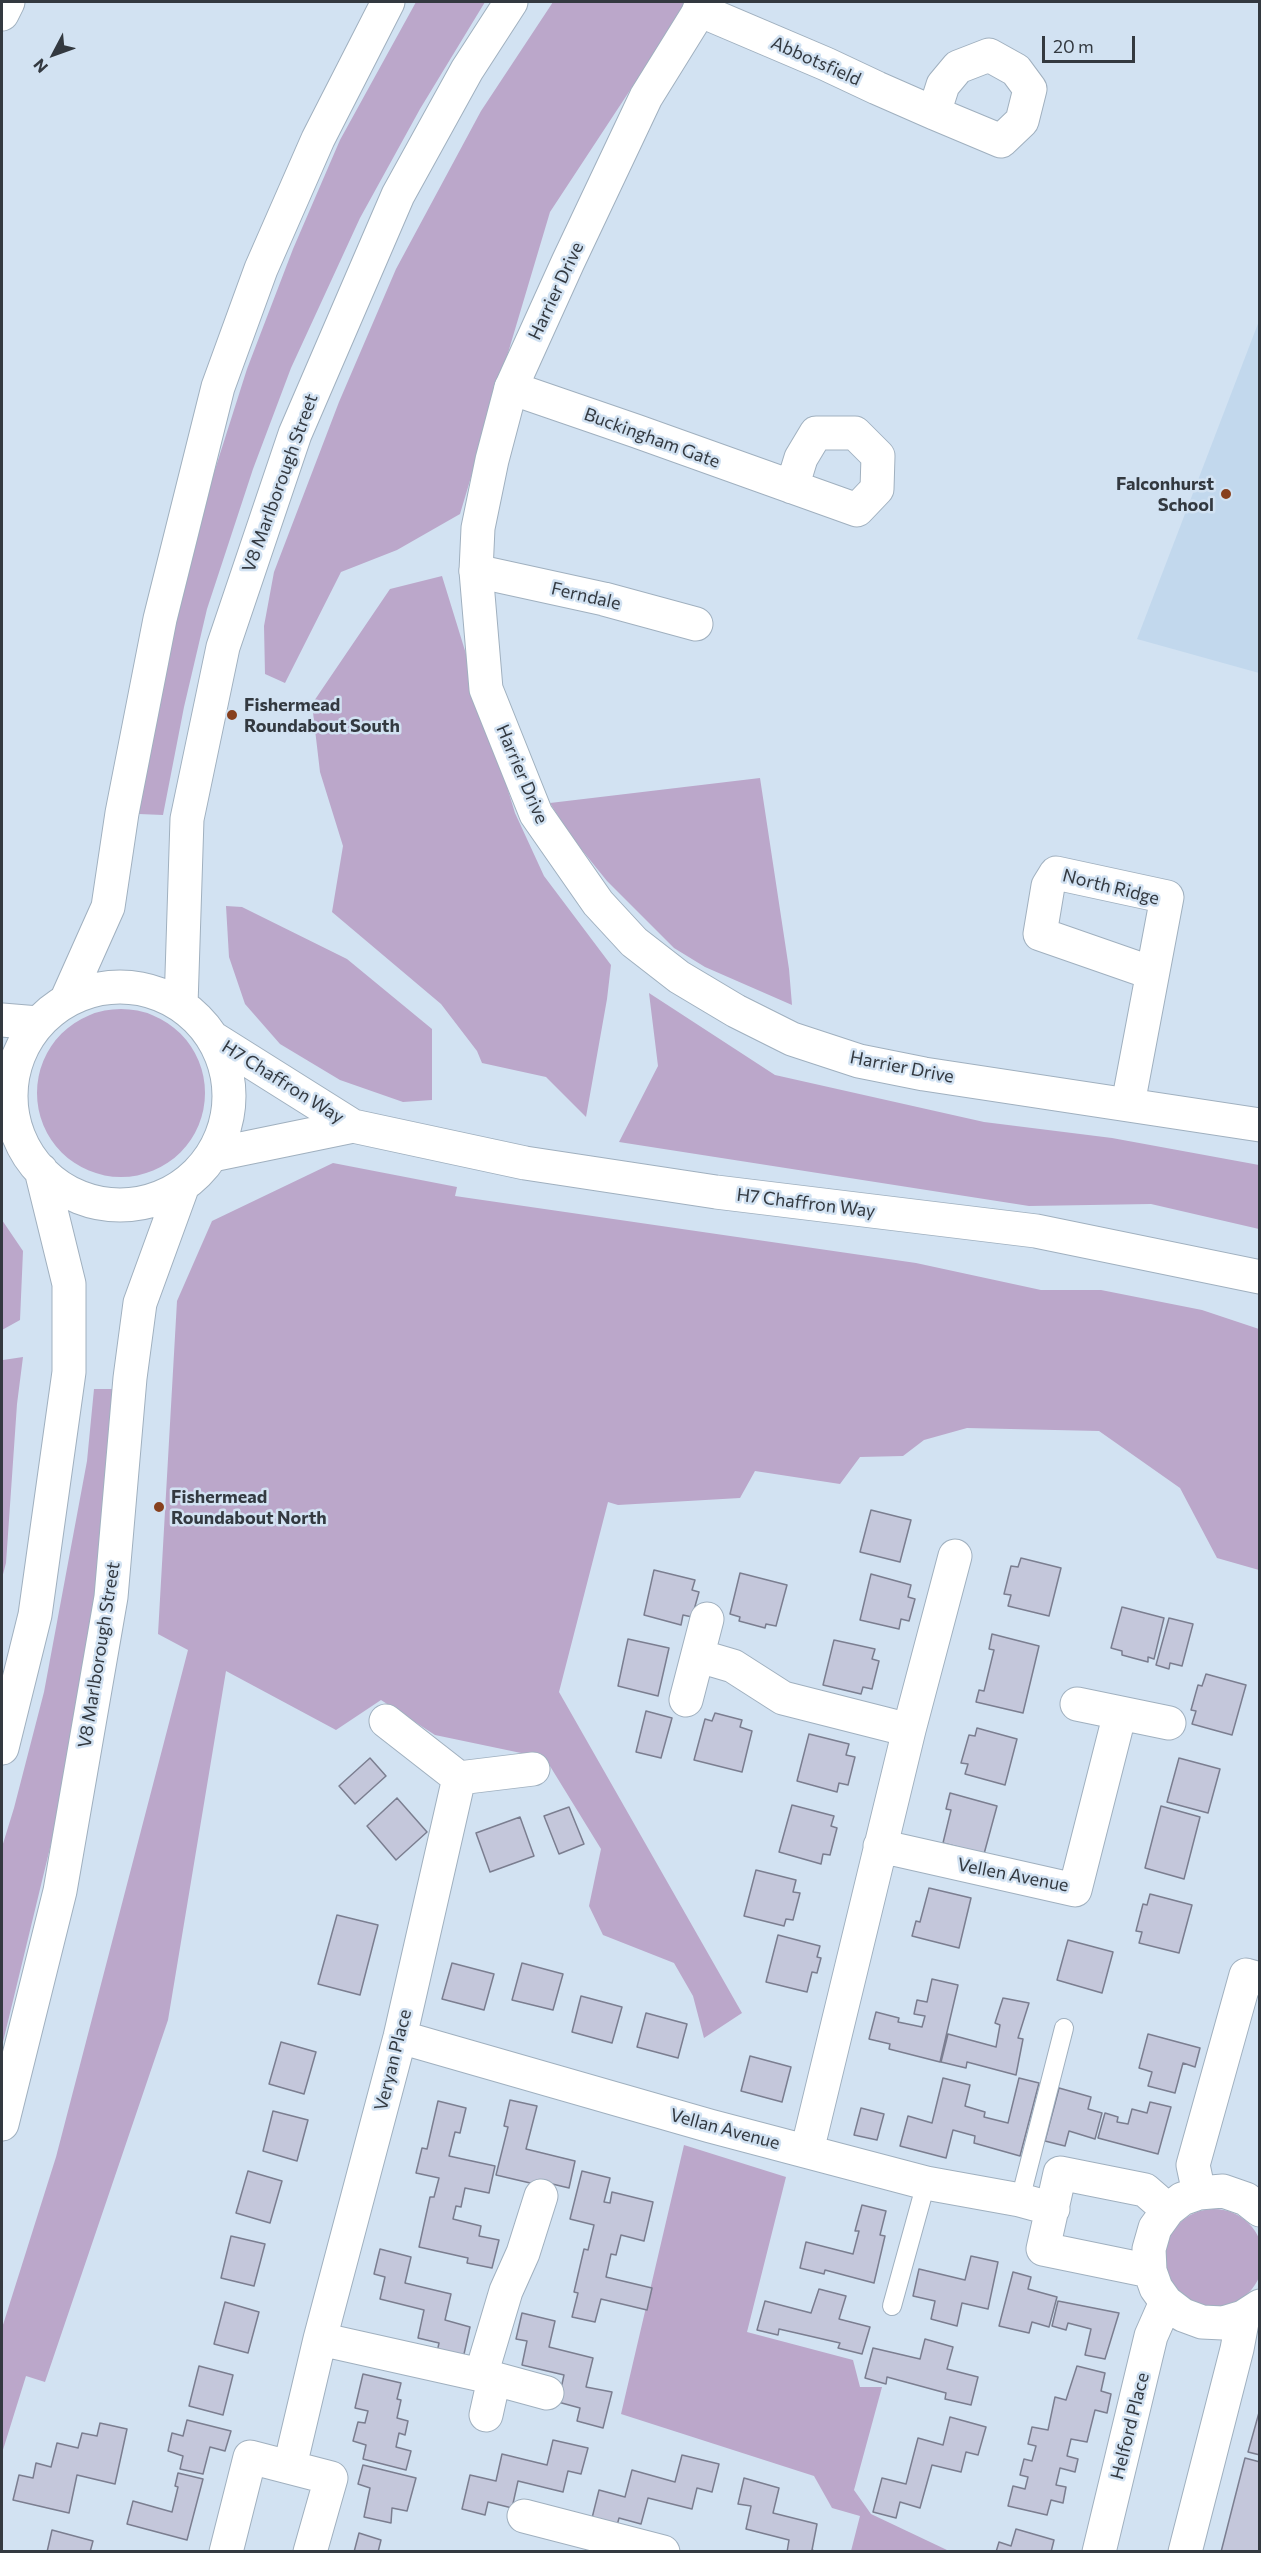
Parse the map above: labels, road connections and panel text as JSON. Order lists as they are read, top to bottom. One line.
{"streets":{"street":["Abbotsfield","Harrier Drive","Buckingham Gate","V8 Marlborough Street","Ferndale","H7 Chaffron Way","Vellen Avenue","Veryan Place","Vellan Avenue","Helford Place"]},"crossings":[["Abbotsfield","Harrier Drive"],["Harrier Drive","Buckingham Gate"],["Harrier Drive","Ferndale"],["Veryan Place","Vellan Avenue"]],"places":["Falconhurst School","Fishermead Roundabout South","Fishermead Roundabout North"],"scale_bar":"20 m","north":"bottom left"}
